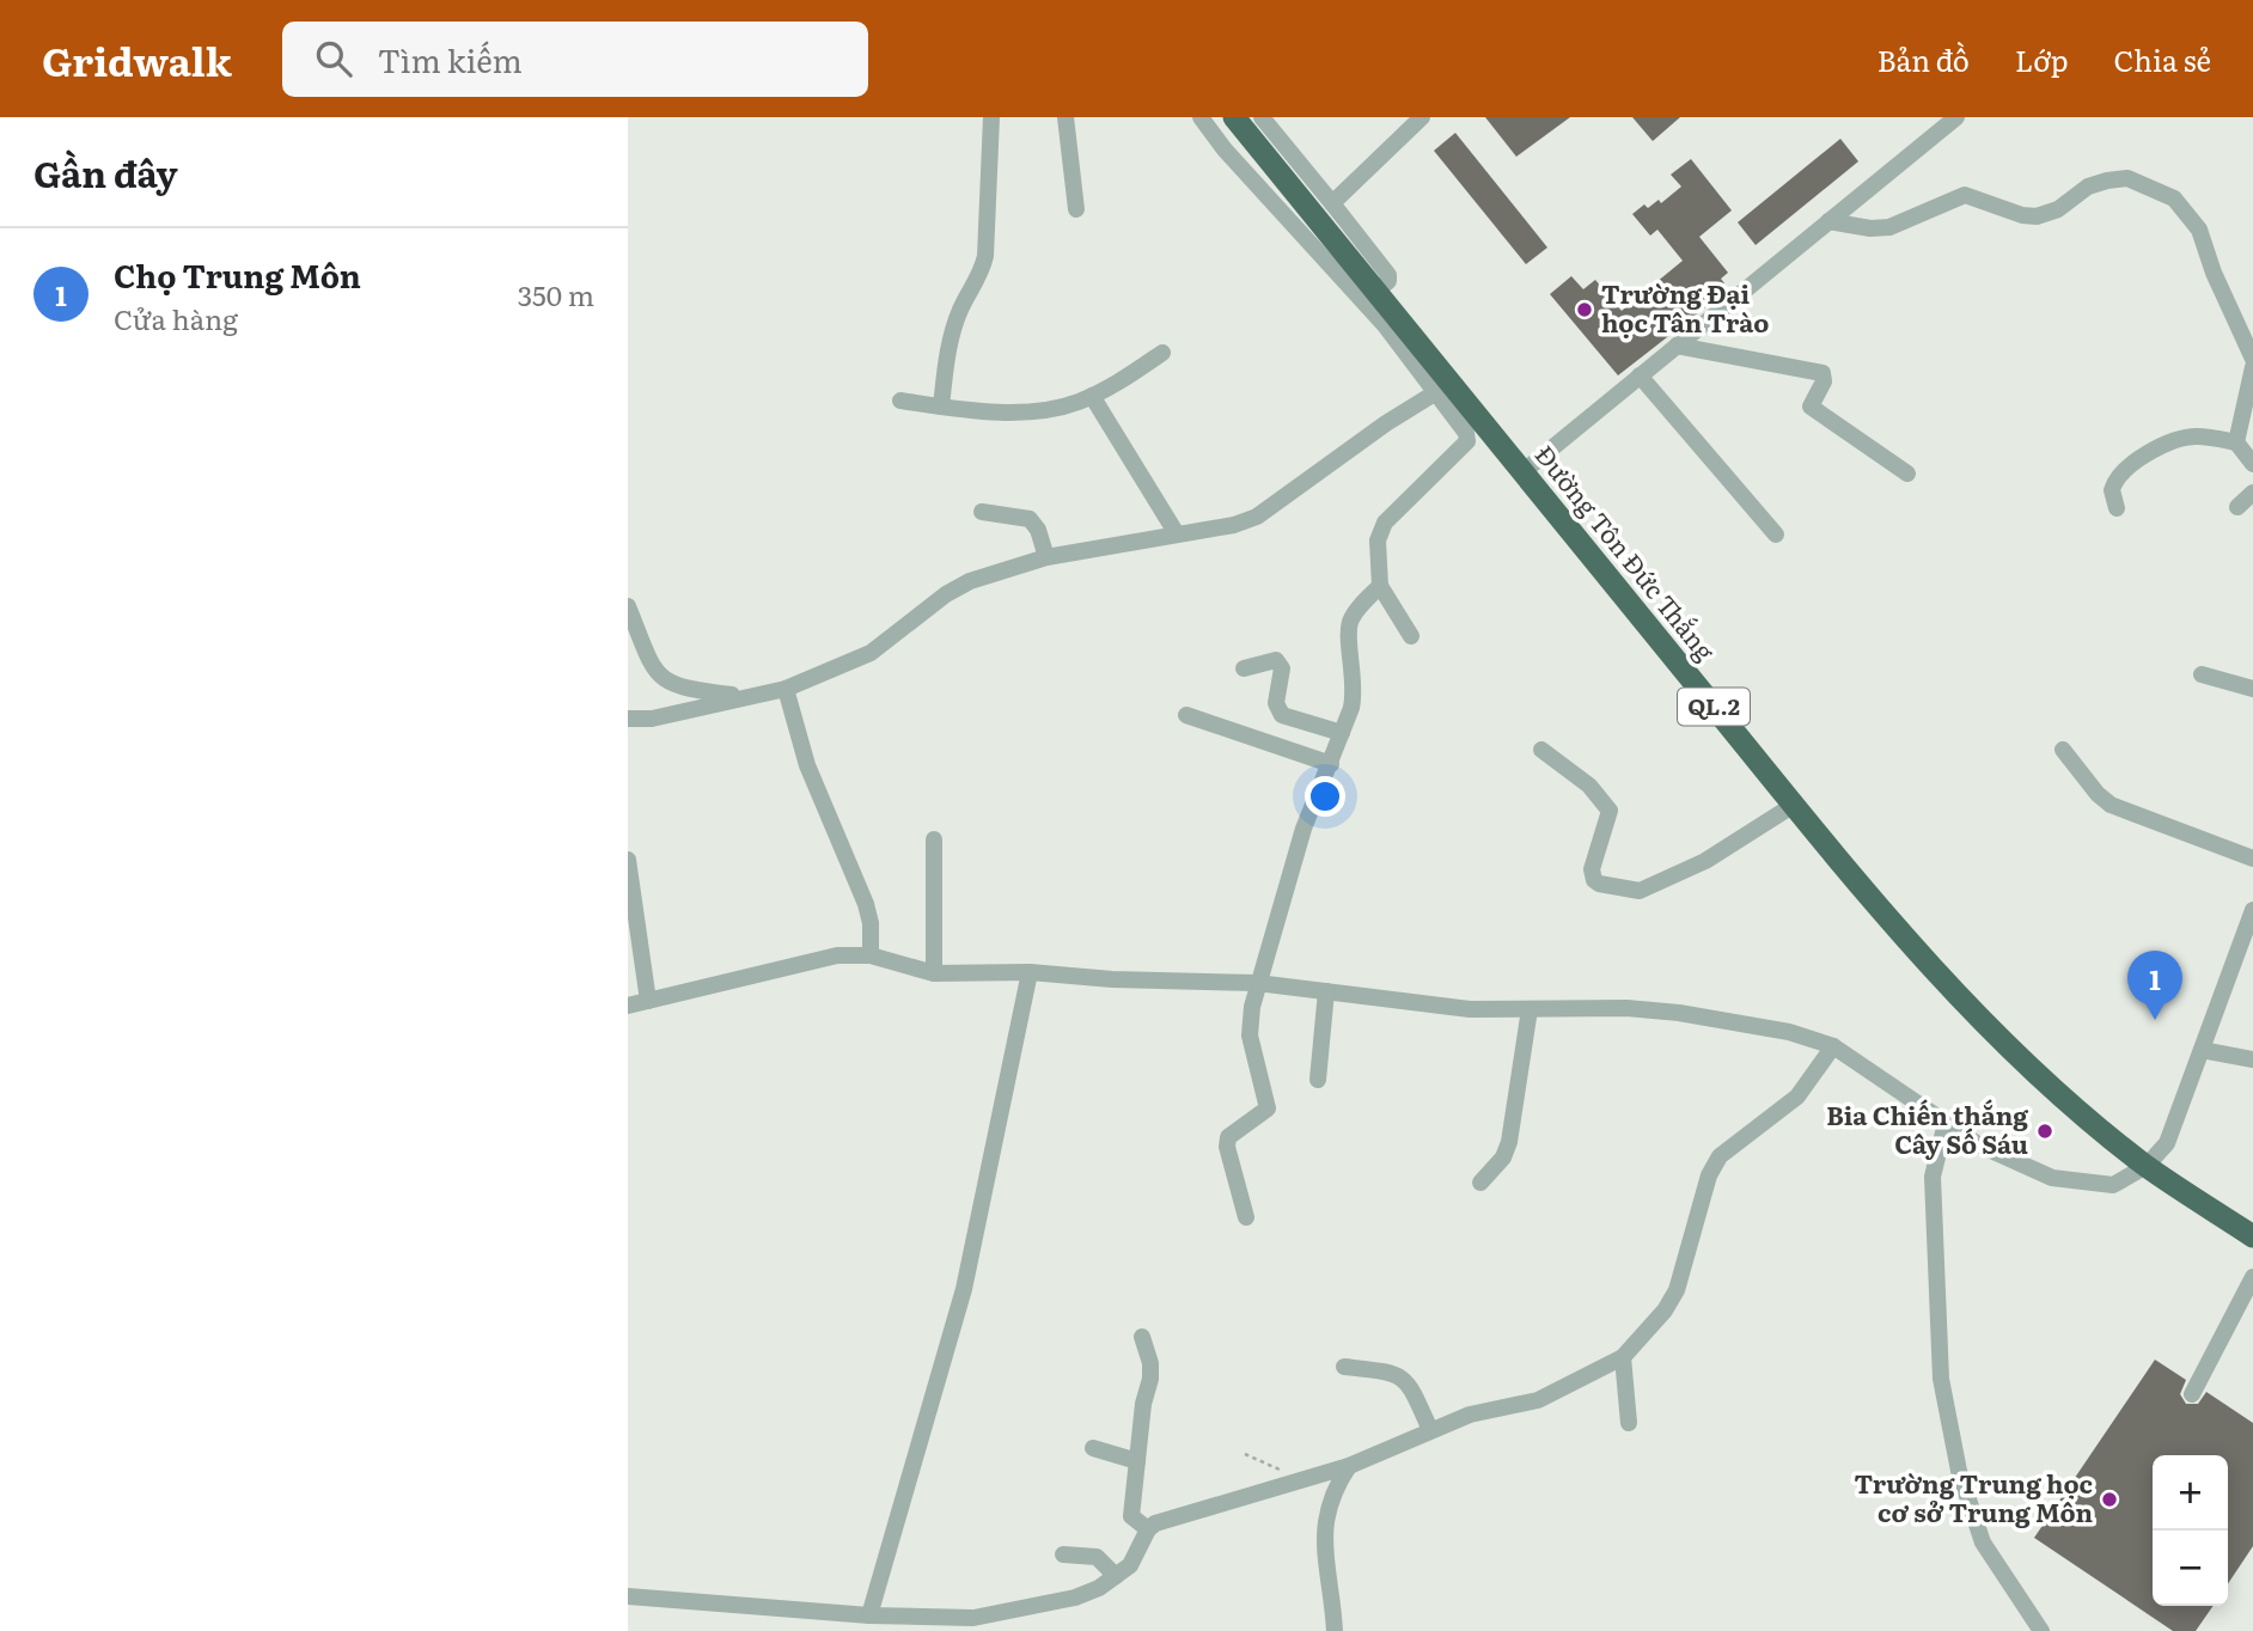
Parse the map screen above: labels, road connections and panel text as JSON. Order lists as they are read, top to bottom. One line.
{"streets":{"highway":["Đường Tôn Đức Thắng","QL.2"]},"places":["Trường Đại học Tân Trào","Bia Chiến thắng Cây Số Sáu","Trường Trung học cơ sở Trung Môn"],"page":{"header":"Gridwalk","search":"Tìm kiếm","nav":["Bản đồ","Lớp","Chia sẻ"],"heading":"Gần đây","list":[{"mark":"1","name":"Chọ Trung Môn","note":"Cửa hàng","value":"350 m"}],"pins":"1","map_buttons":["+","−"]}}
